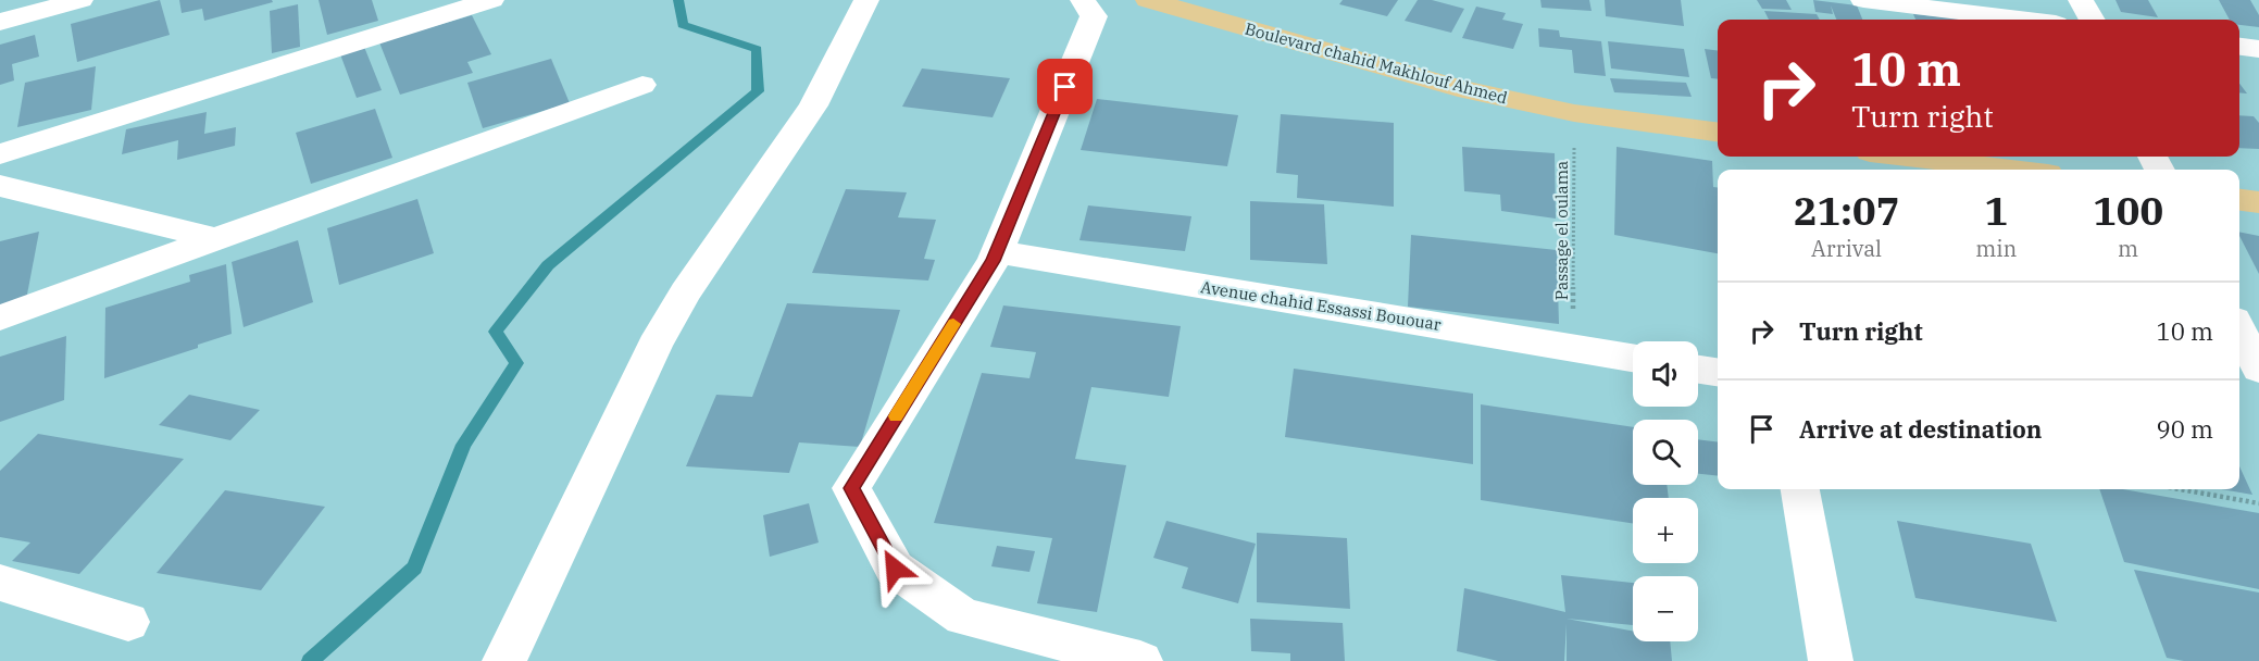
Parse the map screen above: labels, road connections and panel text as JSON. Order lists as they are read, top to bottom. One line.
{"streets":{"main road":["Boulevard chahid Makhlouf Ahmed"],"street":["Avenue chahid Essassi Bououar"],"path":["Passage el oulama"]},"crossings":[["Boulevard chahid Makhlouf Ahmed","Passage el oulama"],["Passage el oulama","Avenue chahid Essassi Bououar"]],"page":{"turn":["10 m","Turn right"],"eta":["21:07","Arrival","1","min","100","m"],"list":[{"name":"Turn right","value":"10 m"},{"name":"Arrive at destination","value":"90 m"}],"map_buttons":["+","−"]}}
